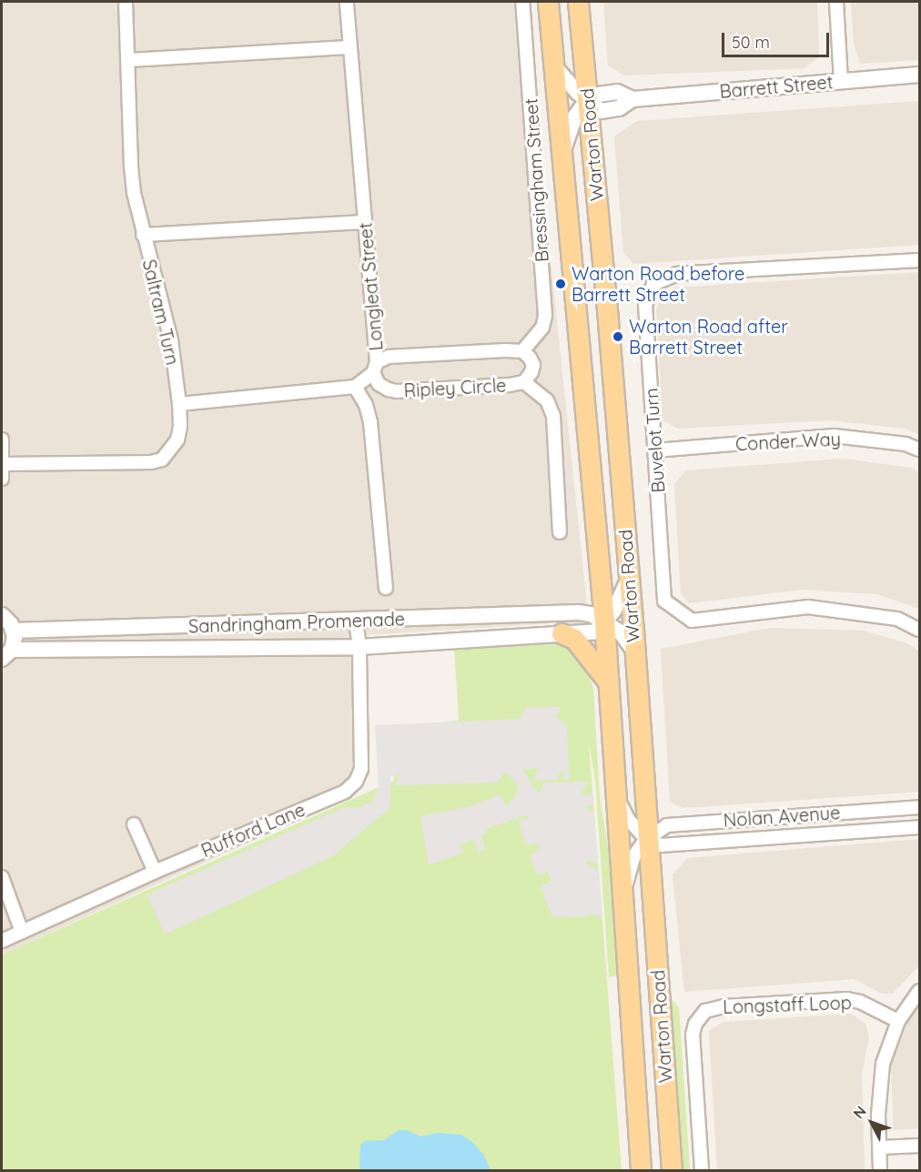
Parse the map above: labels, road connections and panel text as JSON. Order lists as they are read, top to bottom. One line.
{"streets":{"main road":["Warton Road"],"street":["Barrett Street","Bressingham Street","Longleat Street","Saltram Turn","Ripley Circle","Buvelot Turn","Conder Way","Sandringham Promenade","Nolan Avenue","Rufford Lane","Longstaff Loop"]},"crossings":[["Barrett Street","Warton Road"],["Warton Road","Sandringham Promenade"],["Warton Road","Nolan Avenue"],["Bressingham Street","Ripley Circle"],["Longleat Street","Ripley Circle"],["Buvelot Turn","Conder Way"],["Sandringham Promenade","Rufford Lane"]],"places":["Warton Road before Barrett Street","Warton Road after Barrett Street"],"scale_bar":"50 m","north":"top left"}
